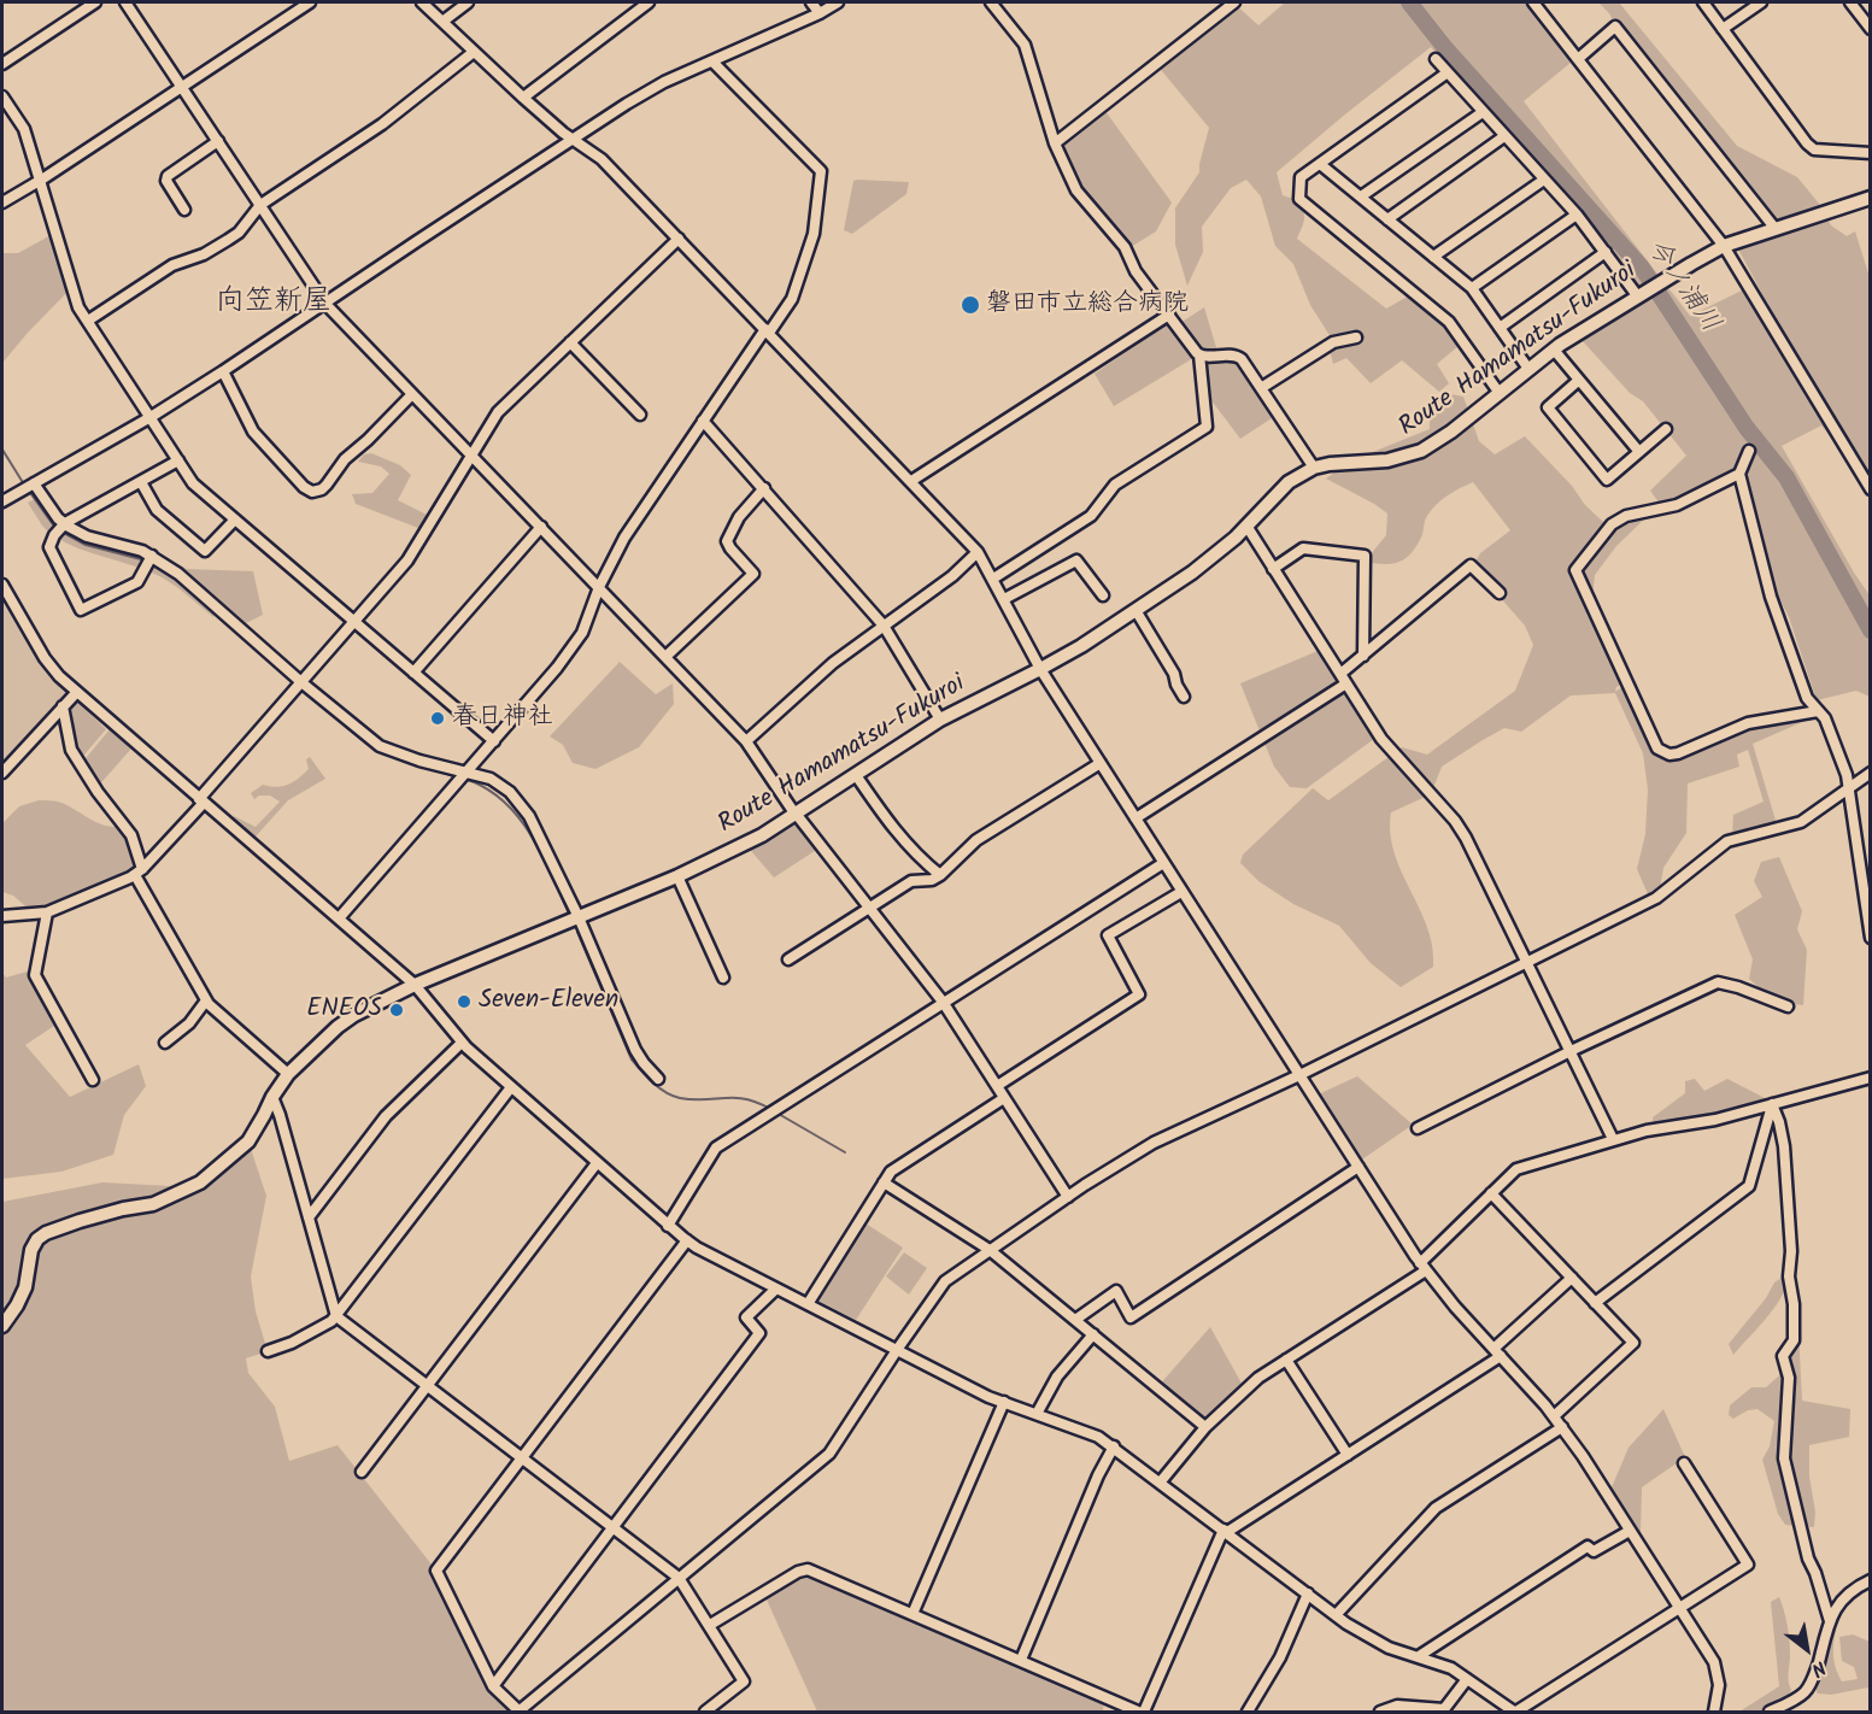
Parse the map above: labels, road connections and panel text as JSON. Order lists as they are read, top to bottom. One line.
{"streets":{"main road":["Route Hamamatsu-Fukuroi"]},"districts":["向笠新屋"],"water":["今ノ浦川"],"places":["磐田市立総合病院","春日神社","Seven-Eleven","ENEOS"],"north":"bottom right"}
